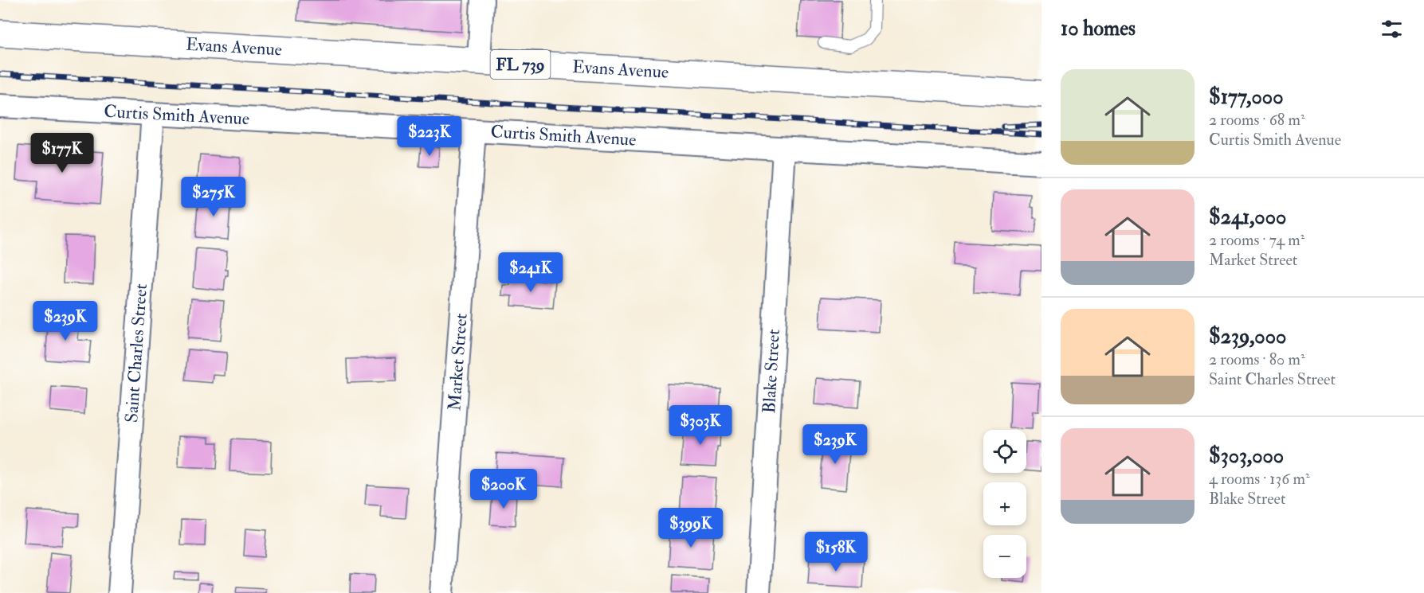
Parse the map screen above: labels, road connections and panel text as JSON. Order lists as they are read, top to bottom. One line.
{"streets":{"main road":["Evans Avenue","FL 739"],"street":["Curtis Smith Avenue","Saint Charles Street","Market Street","Blake Street"]},"crossings":[["Curtis Smith Avenue","Saint Charles Street"],["Curtis Smith Avenue","Market Street"],["Curtis Smith Avenue","Blake Street"]],"page":{"heading":"10 homes","list":[{"name":"$177,000","note":"2 rooms · 68 m² · Curtis Smith Avenue"},{"name":"$241,000","note":"2 rooms · 74 m² · Market Street"},{"name":"$239,000","note":"2 rooms · 80 m² · Saint Charles Street"},{"name":"$303,000","note":"4 rooms · 136 m² · Blake Street"}],"price":["$223K","$177K","$275K","$241K","$239K","$303K","$239K","$200K","$399K","$158K"],"map_buttons":["+","−"]}}
